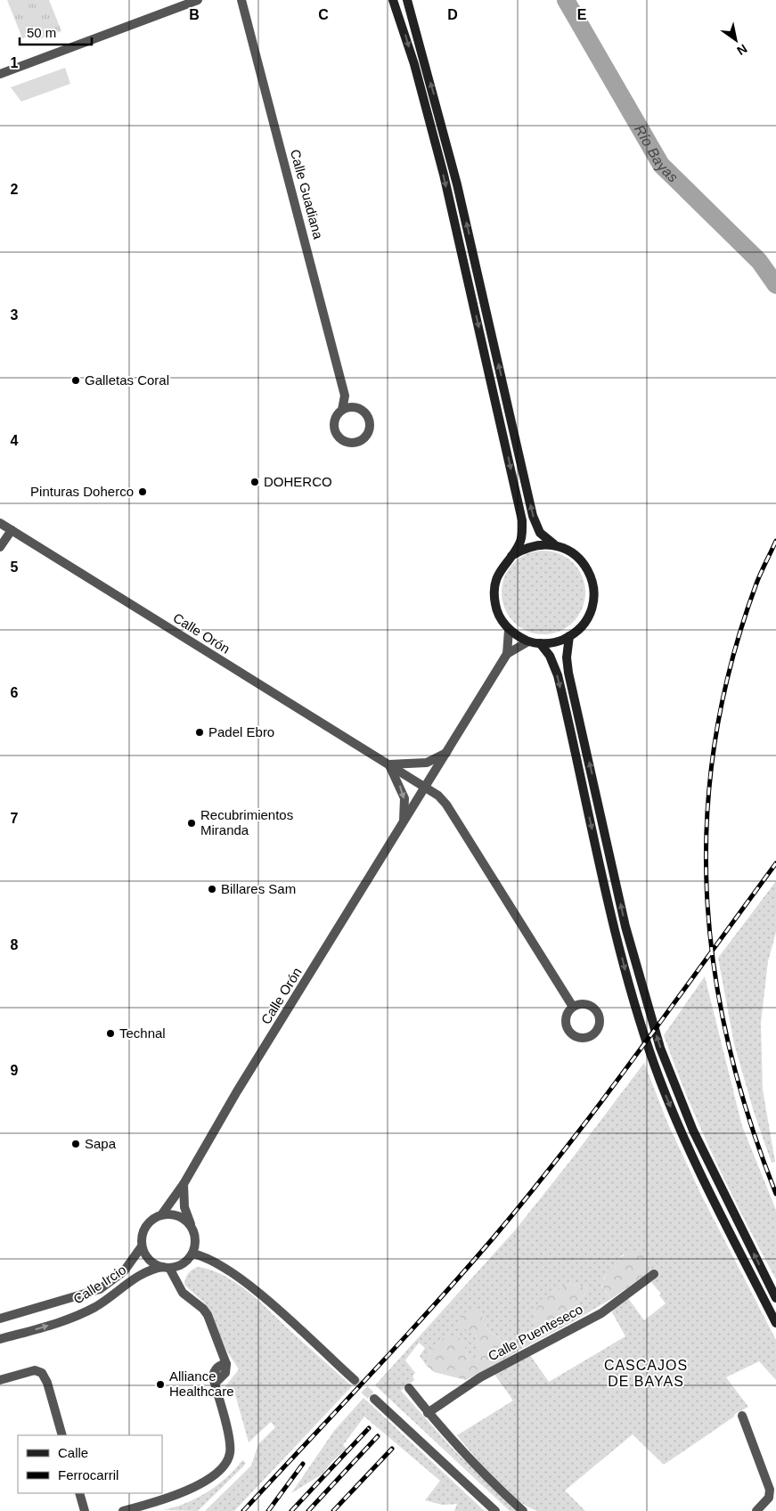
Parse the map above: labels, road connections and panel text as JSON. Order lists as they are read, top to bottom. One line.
{"streets":{"street":["Calle Guadiana","Calle Orón","Calle Ircio","Calle Puenteseco"]},"crossings":[["Calle Orón","Calle Ircio"]],"districts":["CASCAJOS DE BAYAS"],"water":["Río Bayas"],"places":["Galletas Coral","DOHERCO","Pinturas Doherco","Padel Ebro","Recubrimientos Miranda","Billares Sam","Technal","Sapa","Alliance Healthcare"],"legend":["Calle","Ferrocarril"],"scale_bar":"50 m","north":"bottom right","grid":{"columns":["B","C","D","E"],"rows":["1","2","3","4","5","6","7","8","9"]}}
